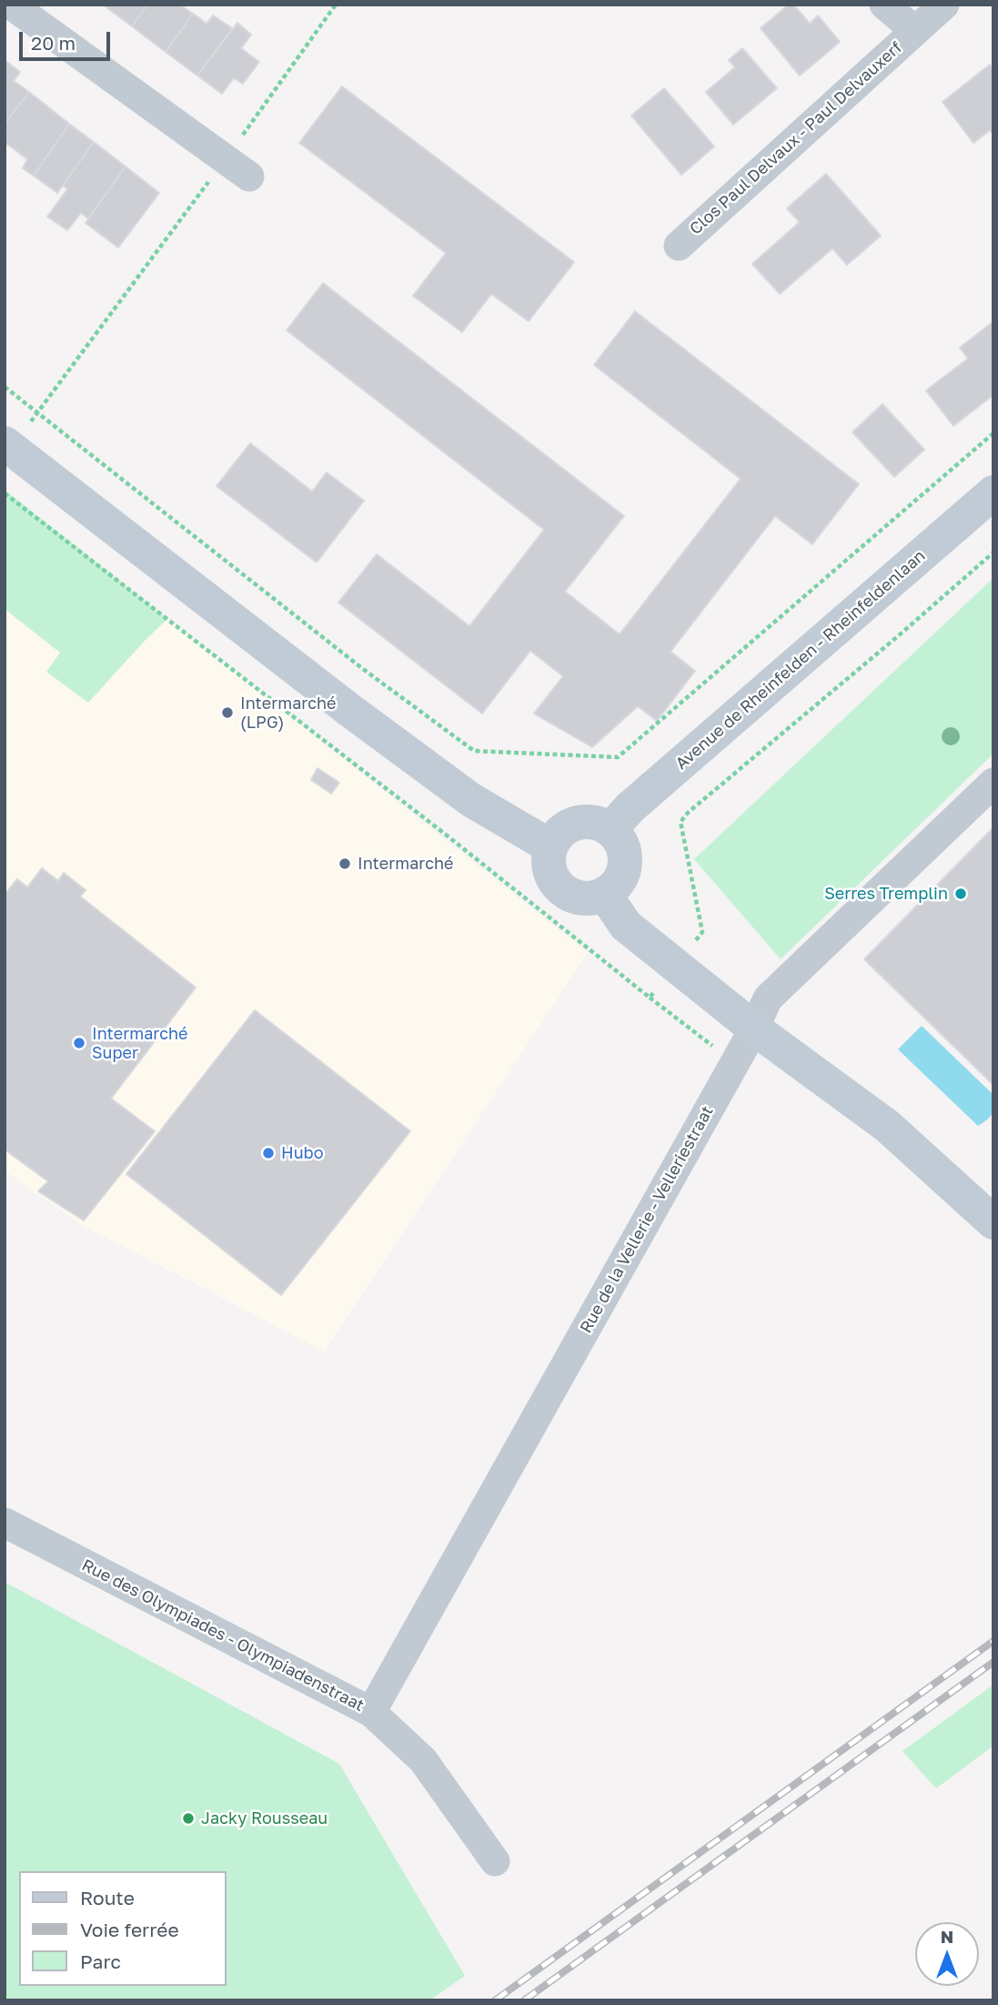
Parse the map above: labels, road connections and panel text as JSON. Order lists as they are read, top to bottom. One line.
{"streets":{"main road":["Avenue de Rheinfelden - Rheinfeldenlaan"],"street":["Clos Paul Delvaux - Paul Delvauxerf","Rue de la Vellerie - Velleriestraat","Rue des Olympiades - Olympiadenstraat"]},"crossings":[["Rue de la Vellerie - Velleriestraat","Rue des Olympiades - Olympiadenstraat"]],"places":["Intermarché (LPG)","Intermarché","Serres Tremplin","Intermarché Super","Hubo","Jacky Rousseau"],"legend":["Route","Voie ferrée","Parc"],"scale_bar":"20 m","north":"top"}
